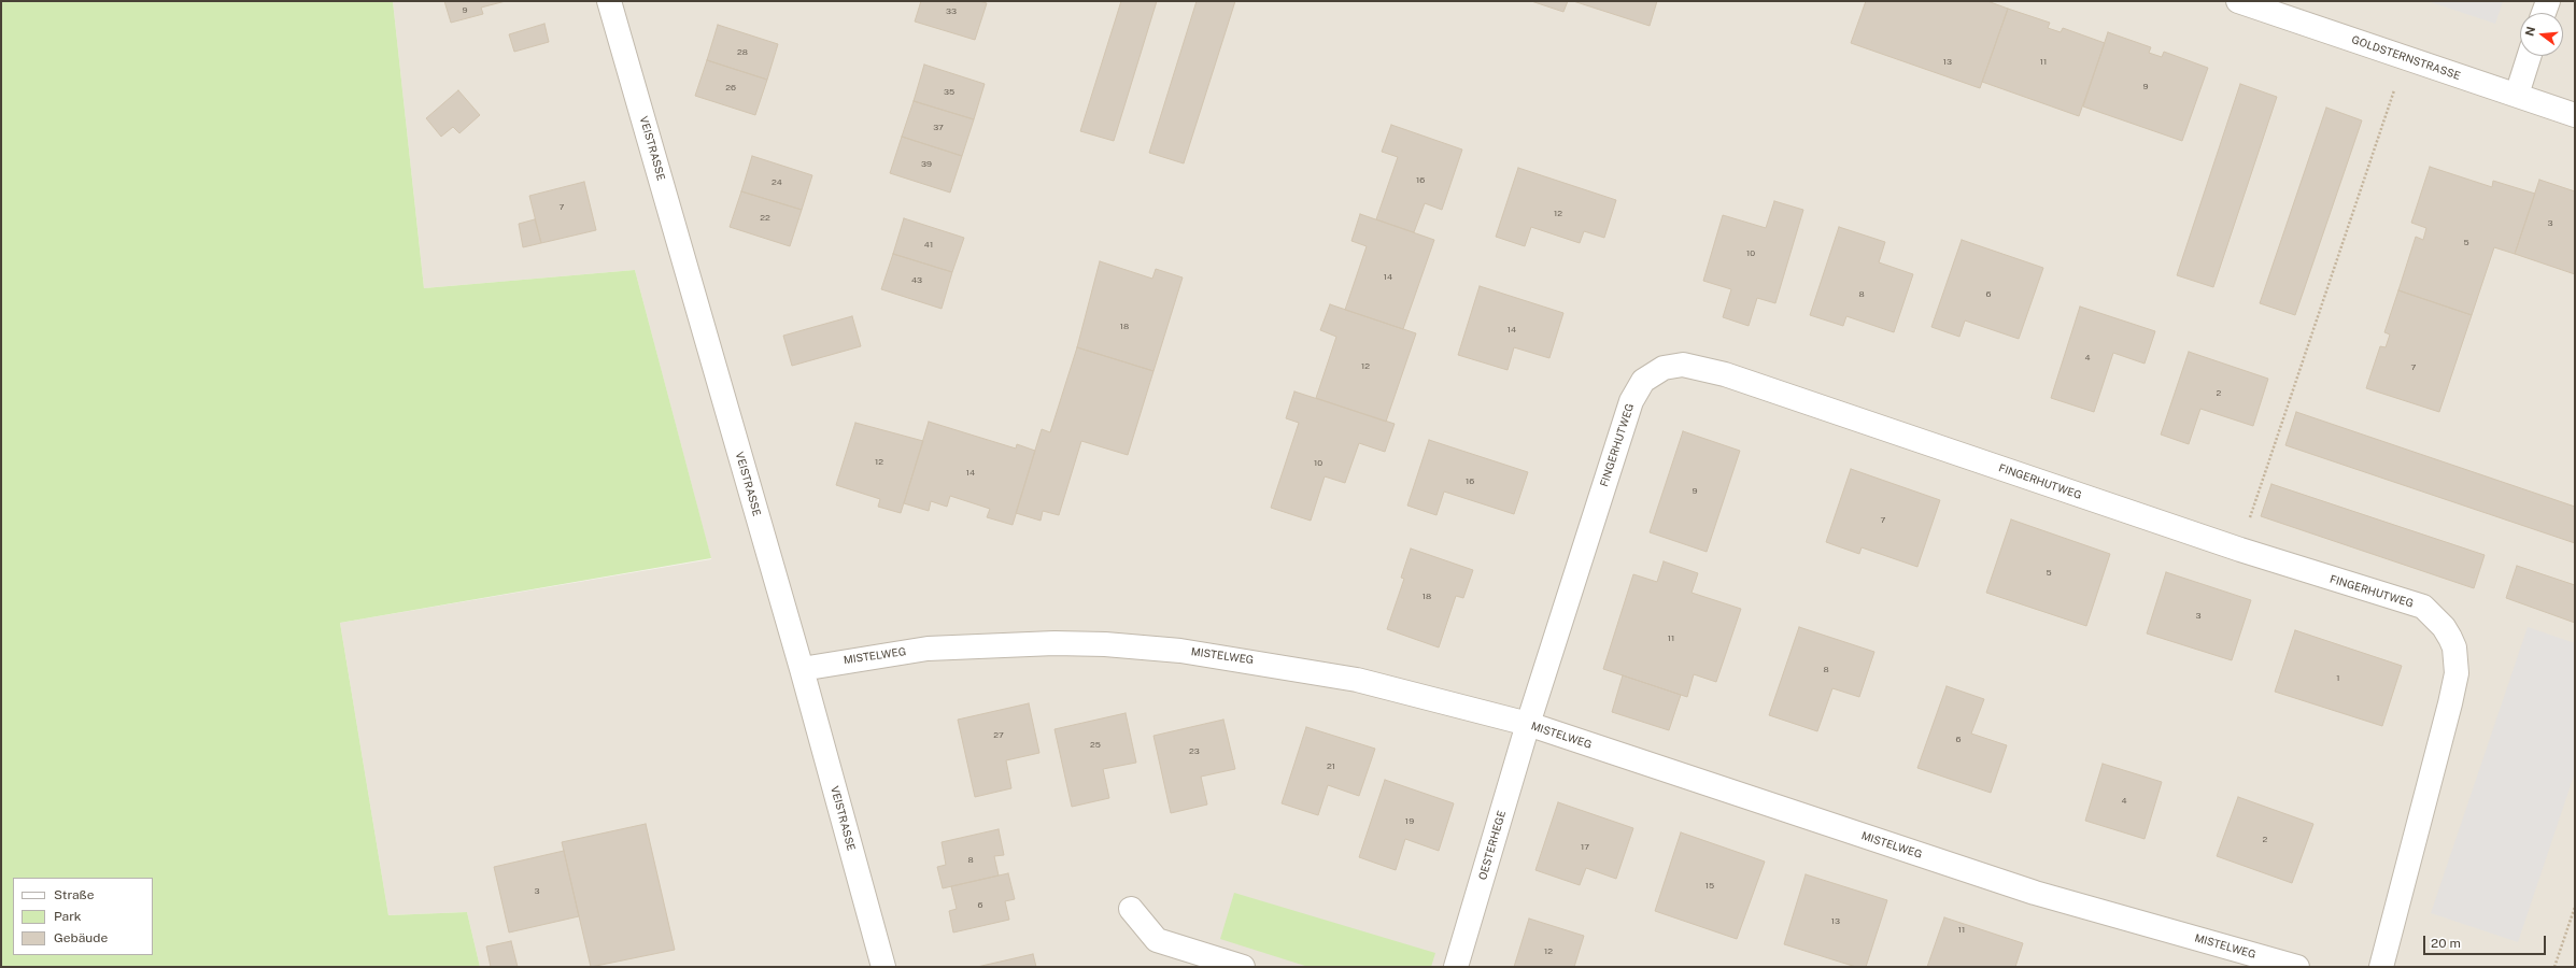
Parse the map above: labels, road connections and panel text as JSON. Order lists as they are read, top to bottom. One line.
{"streets":{"street":["GOLDSTERNSTRASSE","VEISTRASSE","FINGERHUTWEG","MISTELWEG","OESTERHEGE"]},"crossings":[["VEISTRASSE","MISTELWEG"],["FINGERHUTWEG","MISTELWEG"],["FINGERHUTWEG","OESTERHEGE"],["MISTELWEG","OESTERHEGE"]],"house_numbers":["9","33","28","13","11","9","26","35","37","39","16","24","7","12","22","3","5","41","10","14","43","8","6","18","14","4","12","7","2","12","10","14","16","9","7","5","18","3","11","8","1","27","6","25","23","21","4","19","2","17","8","15","3","6","13","11","12"],"legend":["Straße","Park","Gebäude"],"scale_bar":"20 m","north":"left"}
